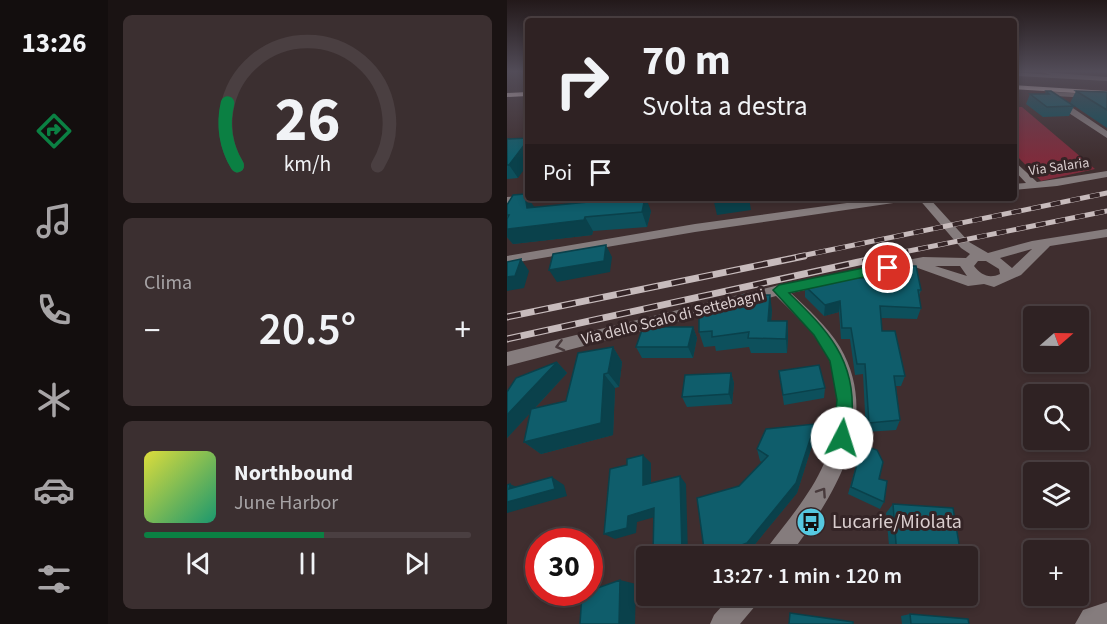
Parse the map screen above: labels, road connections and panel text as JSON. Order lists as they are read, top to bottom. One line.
{"streets":{"street":["Via Salaria","Via dello Scalo di Settebagni"]},"places":{"bus stop":["Lucarie/Miolata"]},"north":"right","page":{"tabs":"13:26","turn":["70 m","Svolta a destra"],"then":"Poi","tile":"Clima","heat":["−","20.5°","+"],"map_buttons":"+","song":["Northbound","June Harbor"],"limit":"30","trip":"13:27 · 1 min · 120 m","gauge":["26","km/h"]}}
